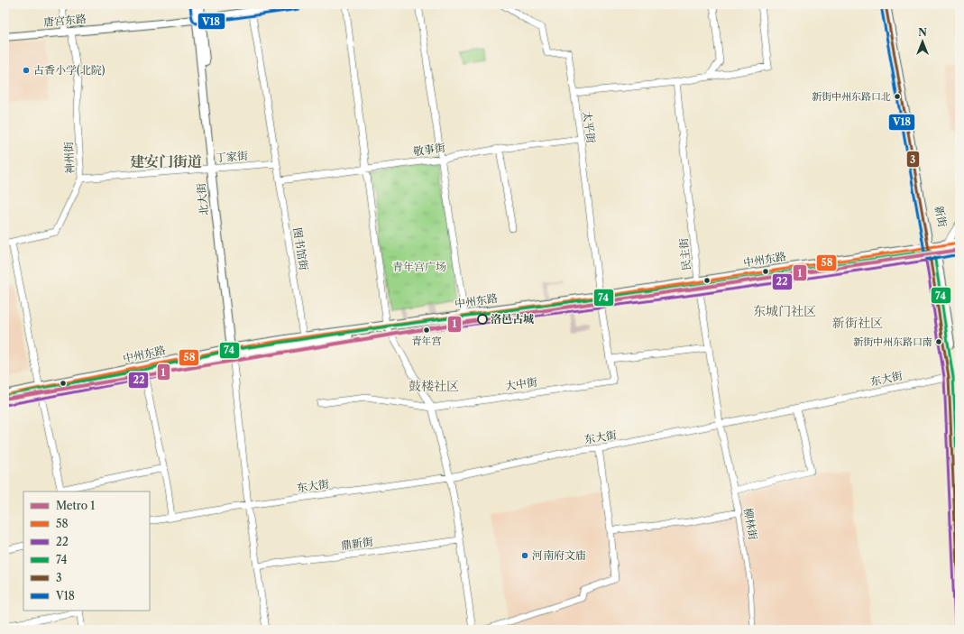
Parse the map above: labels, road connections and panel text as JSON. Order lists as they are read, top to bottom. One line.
{"streets":{"main road":["新街","中州东路"],"street":["唐宫东路","太平街","敬事街","丁家街","神州街","北大街","图书馆街","民主街","东大街","大中街","柳林街","鼎新街"]},"crossings":[["唐宫东路","神州街"],["唐宫东路","北大街"],["唐宫东路","图书馆街"],["太平街","敬事街"],["太平街","中州东路"],["太平街","大中街"],["敬事街","图书馆街"],["丁家街","神州街"],["丁家街","北大街"],["丁家街","图书馆街"],["北大街","中州东路"],["新街","中州东路"],["新街","东大街"],["图书馆街","中州东路"],["民主街","中州东路"],["民主街","东大街"],["民主街","柳林街"],["东大街","柳林街"]],"districts":["建安门街道","东城门社区","新街社区","鼓楼社区"],"parks":["青年宫广场"],"places":["古香小学(北院)","新街中州东路口北","洛邑古城","青年宫","新街中州东路口南","河南府文庙"],"lines":["transit line 3","transit line V18","transit line 58","metro line 1","transit line 74","transit line 22"],"legend":["Metro 1","58","22","74","3","V18"],"north":"top"}
